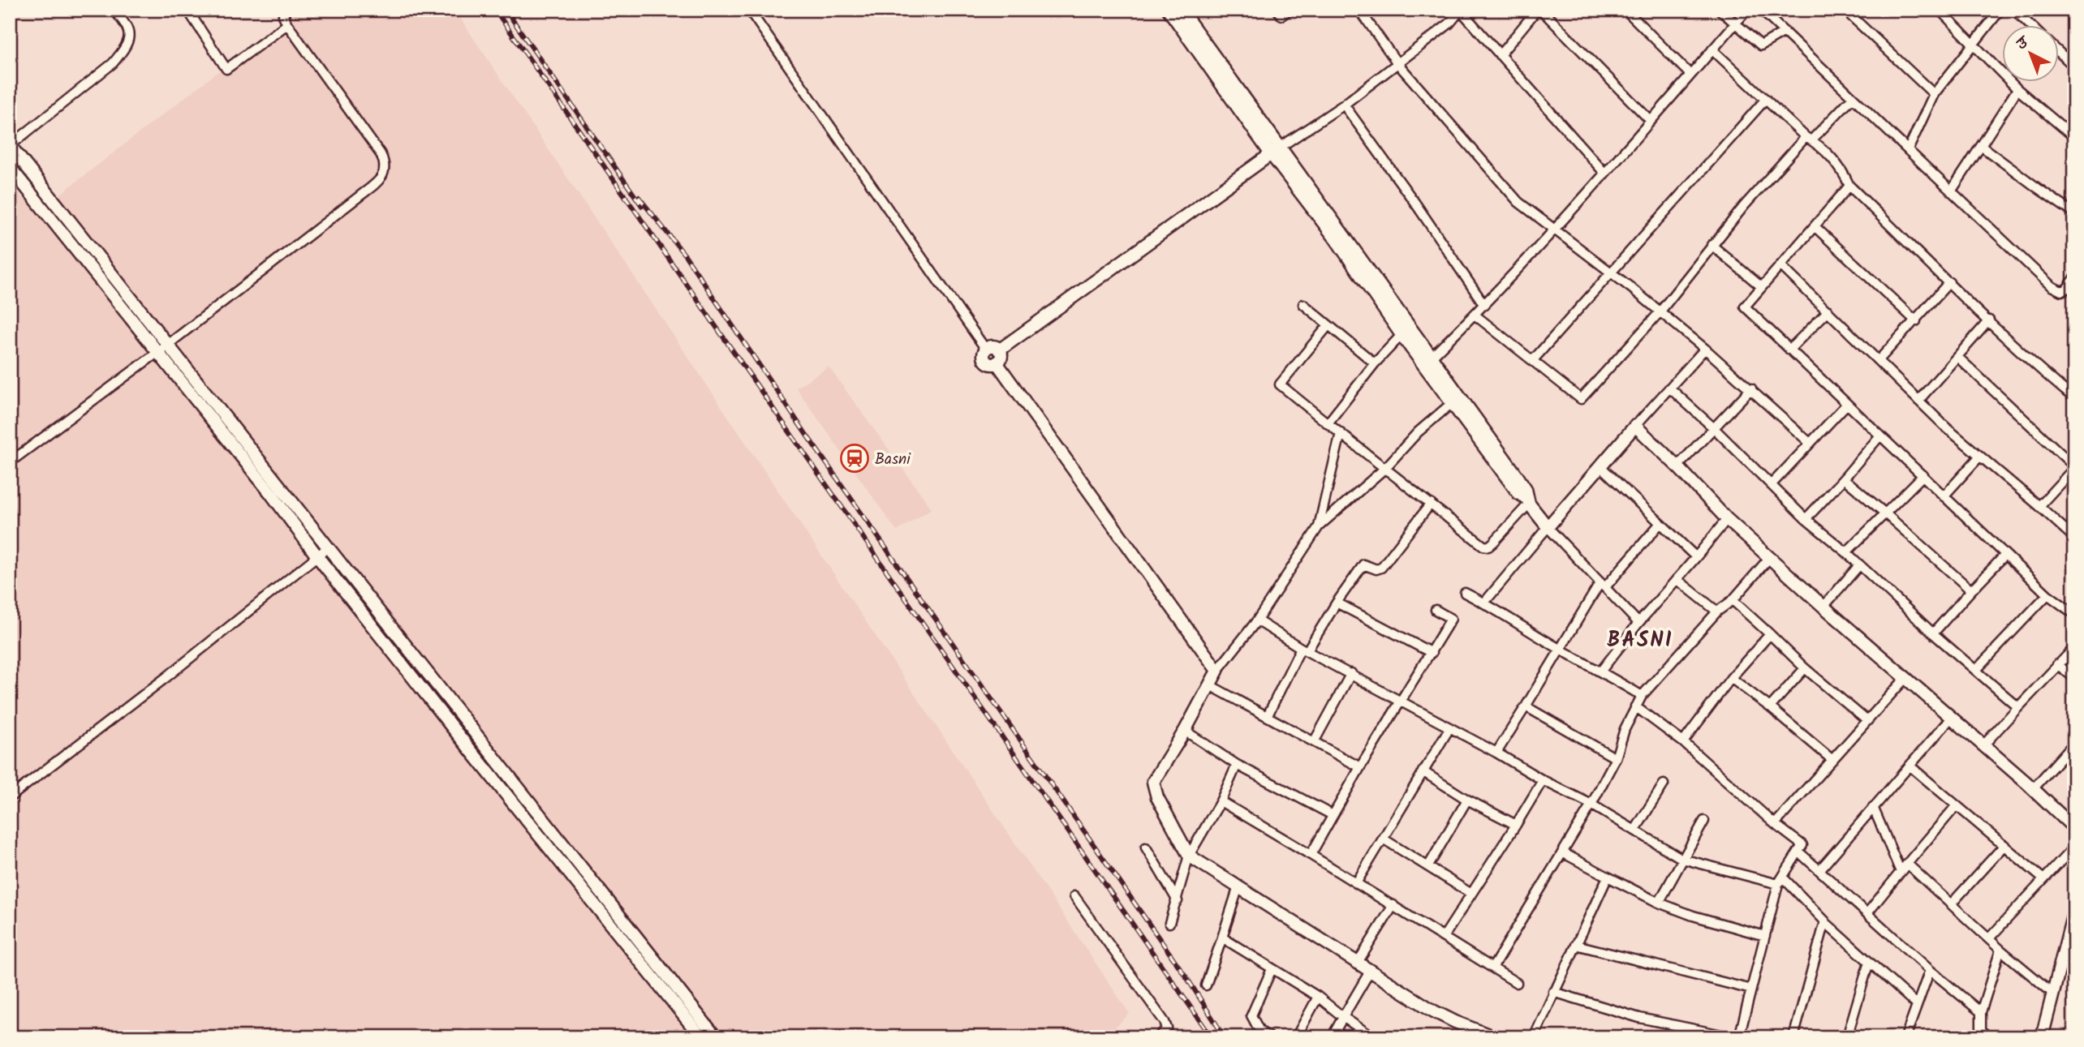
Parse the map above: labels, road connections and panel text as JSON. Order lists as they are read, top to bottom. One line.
{"districts":["BASNI"],"places":{"station":["Basni"]},"north":"top left"}
